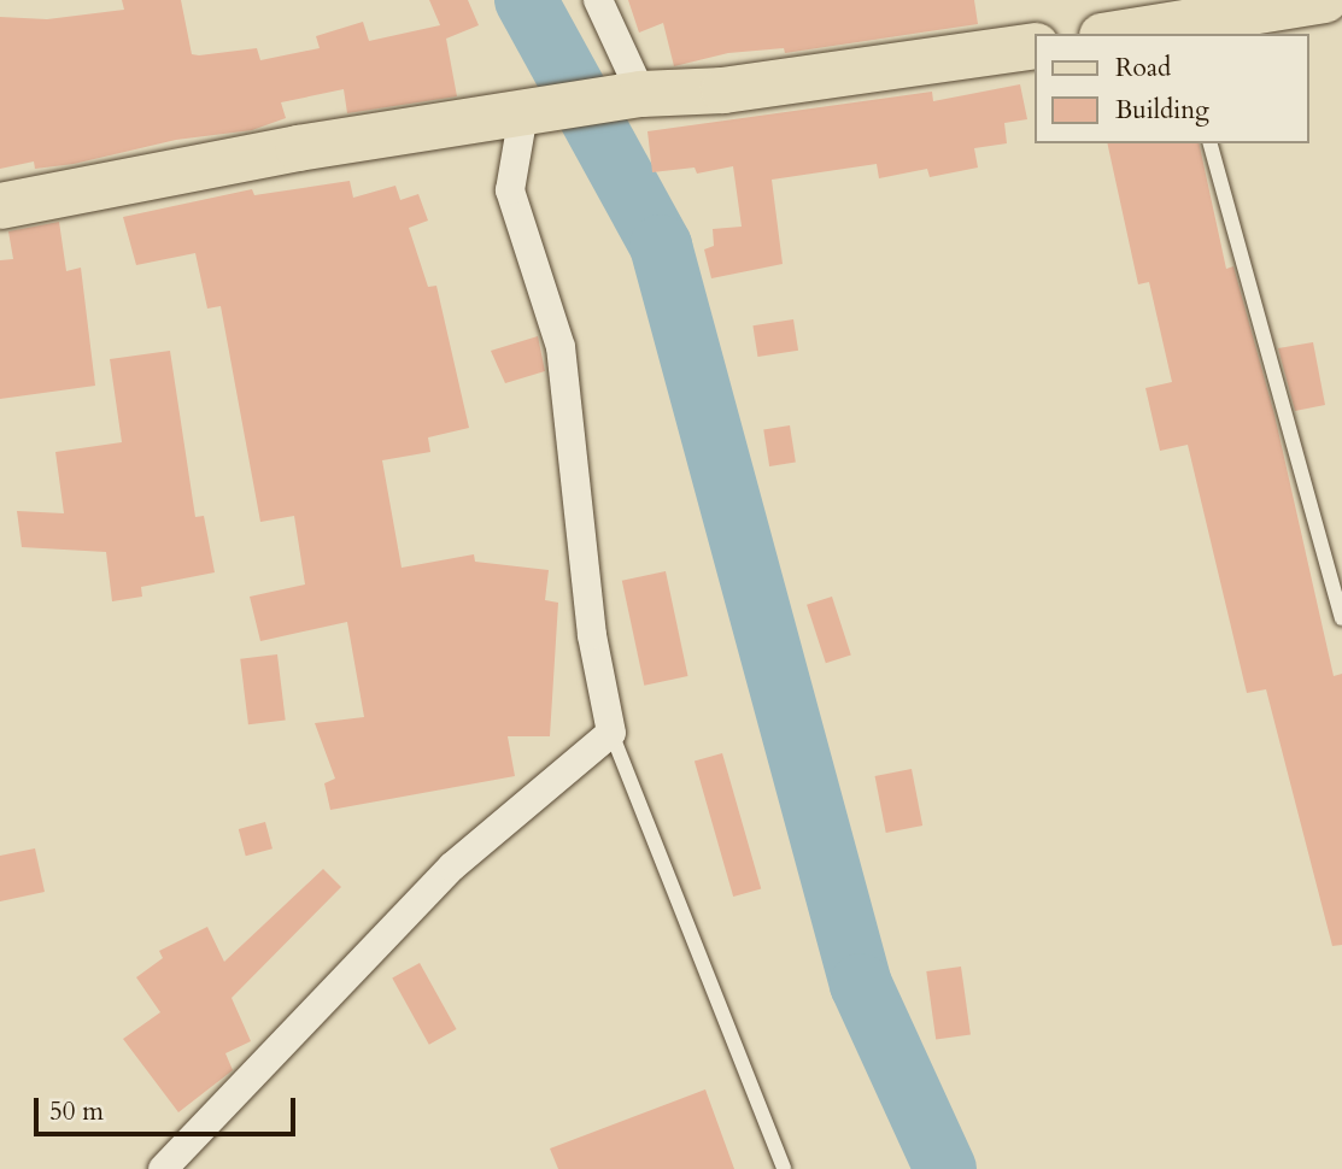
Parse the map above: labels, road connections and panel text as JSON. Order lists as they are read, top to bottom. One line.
{"legend":["Road","Building"],"scale_bar":"50 m"}
